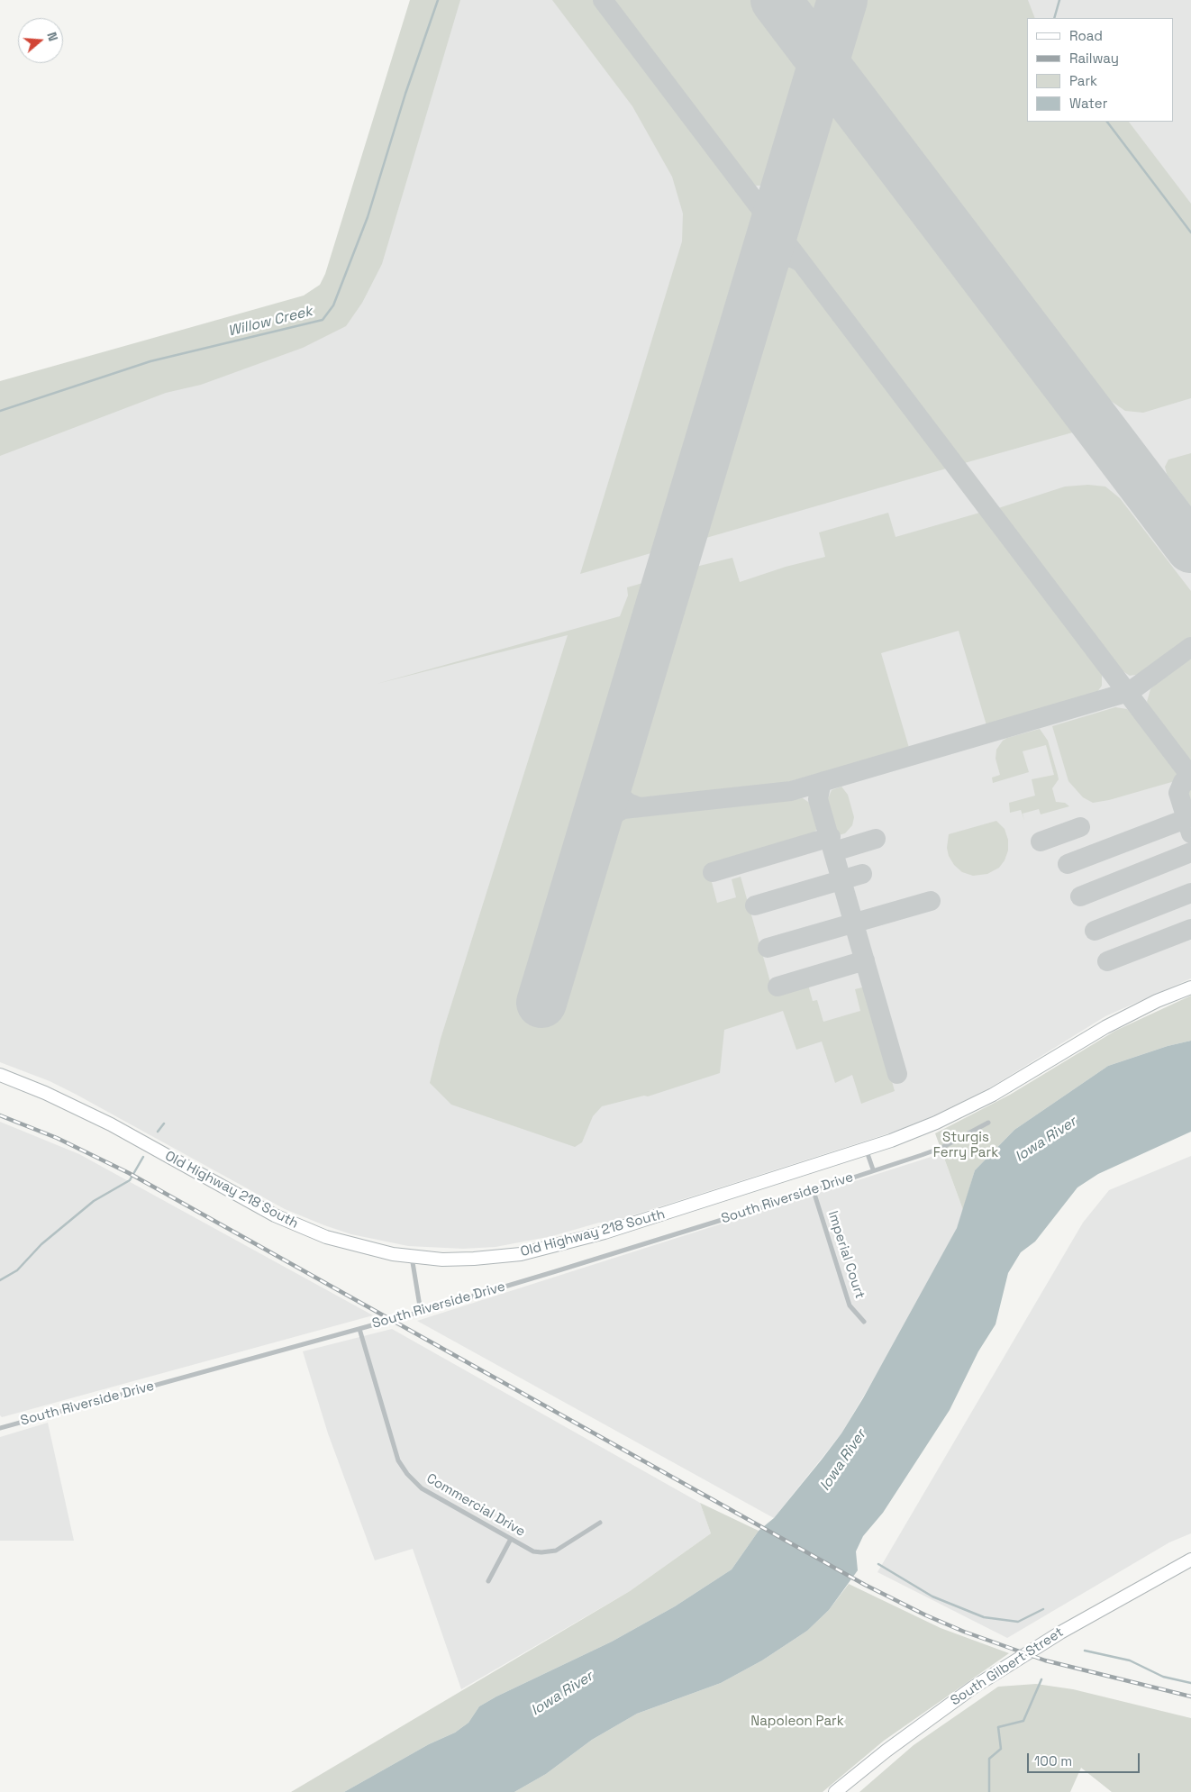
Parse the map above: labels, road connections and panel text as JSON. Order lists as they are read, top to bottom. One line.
{"streets":{"main road":["Old Highway 218 South","South Gilbert Street"],"street":["South Riverside Drive","Imperial Court","Commercial Drive"]},"crossings":[["South Riverside Drive","Imperial Court"],["South Riverside Drive","Commercial Drive"]],"water":["Willow Creek","Iowa River"],"parks":["Sturgis Ferry Park","Napoleon Park"],"legend":["Road","Railway","Park","Water"],"scale_bar":"100 m","north":"right"}
